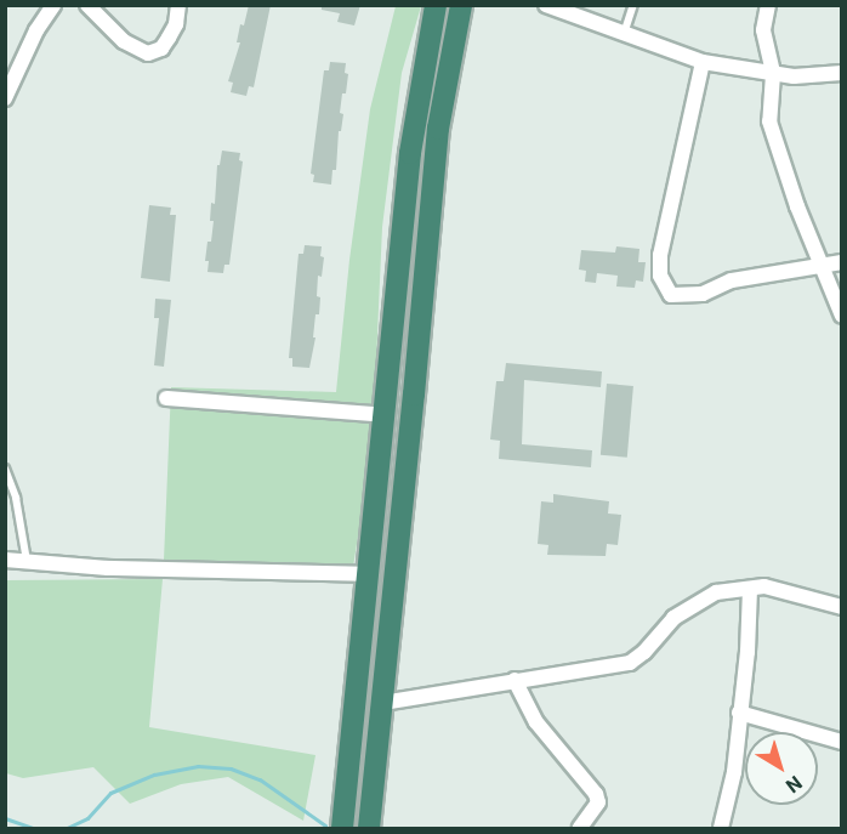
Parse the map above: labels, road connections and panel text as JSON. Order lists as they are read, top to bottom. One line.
{"north":"bottom right"}
